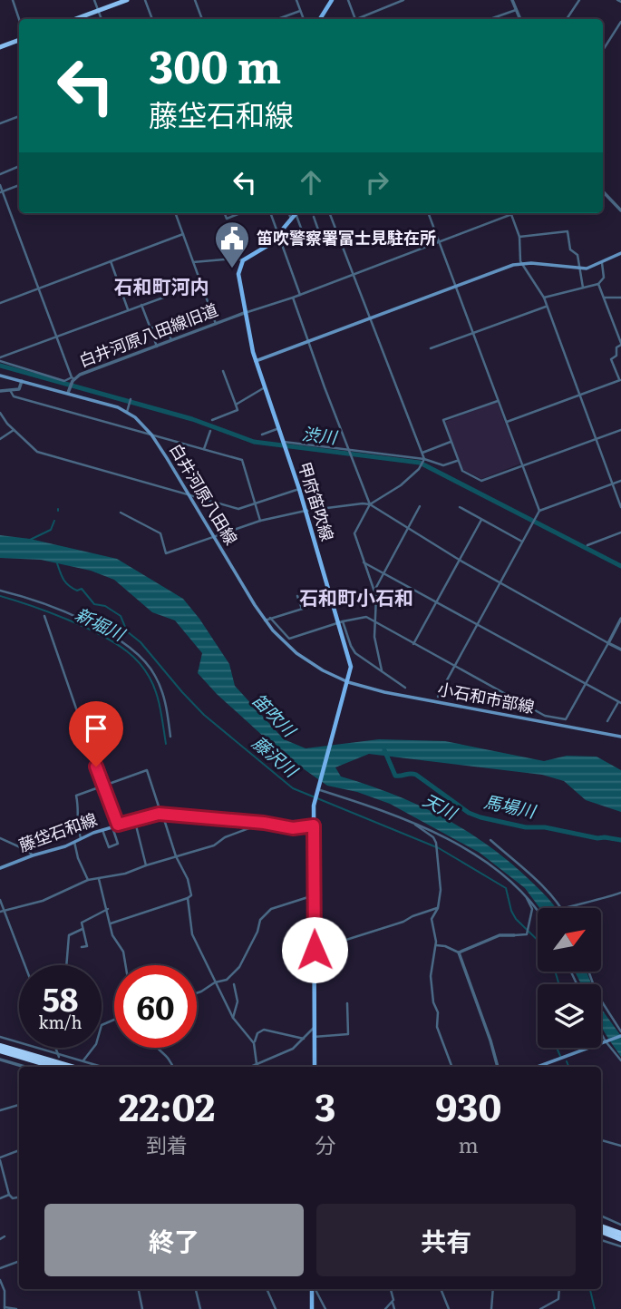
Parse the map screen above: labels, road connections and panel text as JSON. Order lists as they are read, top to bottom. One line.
{"streets":{"main road":["白井河原八田線","甲府笛吹線","小石和市部線","藤垈石和線"],"street":["白井河原八田線旧道"]},"crossings":[["白井河原八田線旧道","白井河原八田線"],["白井河原八田線旧道","甲府笛吹線"],["白井河原八田線","甲府笛吹線"],["白井河原八田線","小石和市部線"],["甲府笛吹線","小石和市部線"],["甲府笛吹線","藤垈石和線"]],"districts":["石和町河内","石和町小石和"],"water":["渋川","新堀川","笛吹川","藤沢川","天川","馬場川"],"places":{"public building":["笛吹警察署富士見駐在所"]},"north":"top right","page":{"turn":["300 m","藤垈石和線"],"speed":"58 km/h","limit":"60","eta":["22:02","到着","3","分","930","m"],"buttons":["終了","共有"]}}
